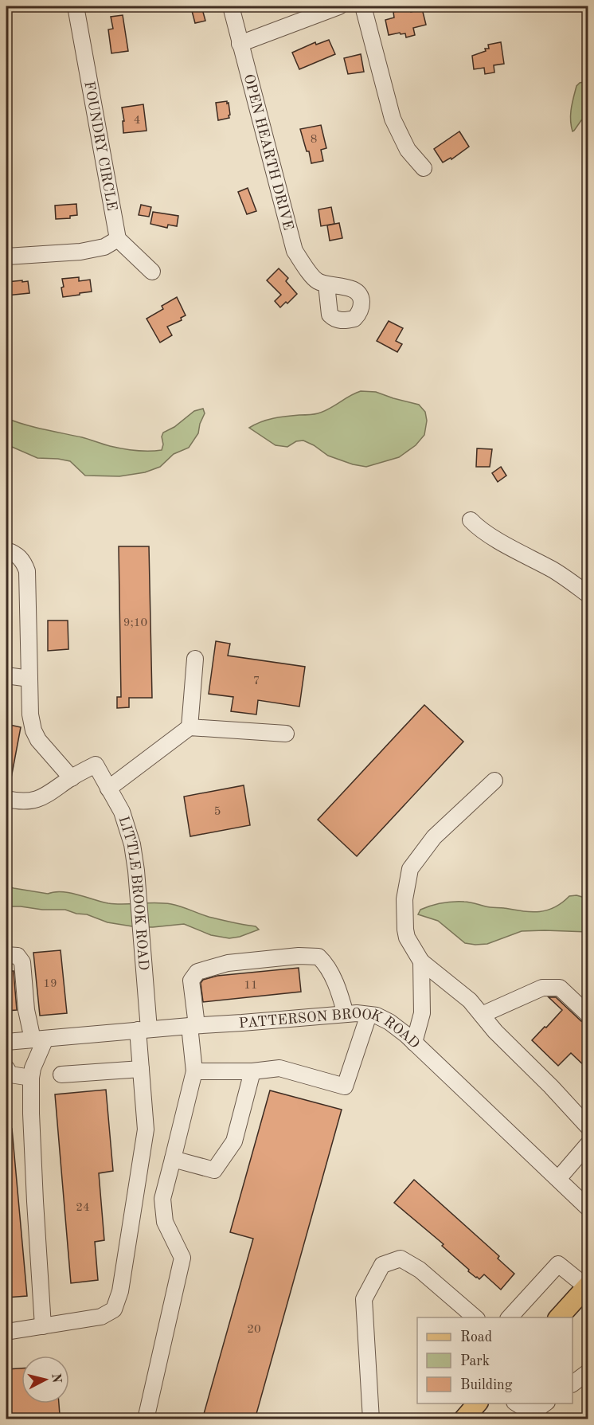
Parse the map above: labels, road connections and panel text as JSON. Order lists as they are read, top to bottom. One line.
{"streets":{"street":["FOUNDRY CIRCLE","OPEN HEARTH DRIVE","LITTLE BROOK ROAD","PATTERSON BROOK ROAD"]},"crossings":[["LITTLE BROOK ROAD","PATTERSON BROOK ROAD"]],"house_numbers":["4","8","9;10","7","5","19","11","24","20"],"legend":["Road","Park","Building"],"north":"right"}
